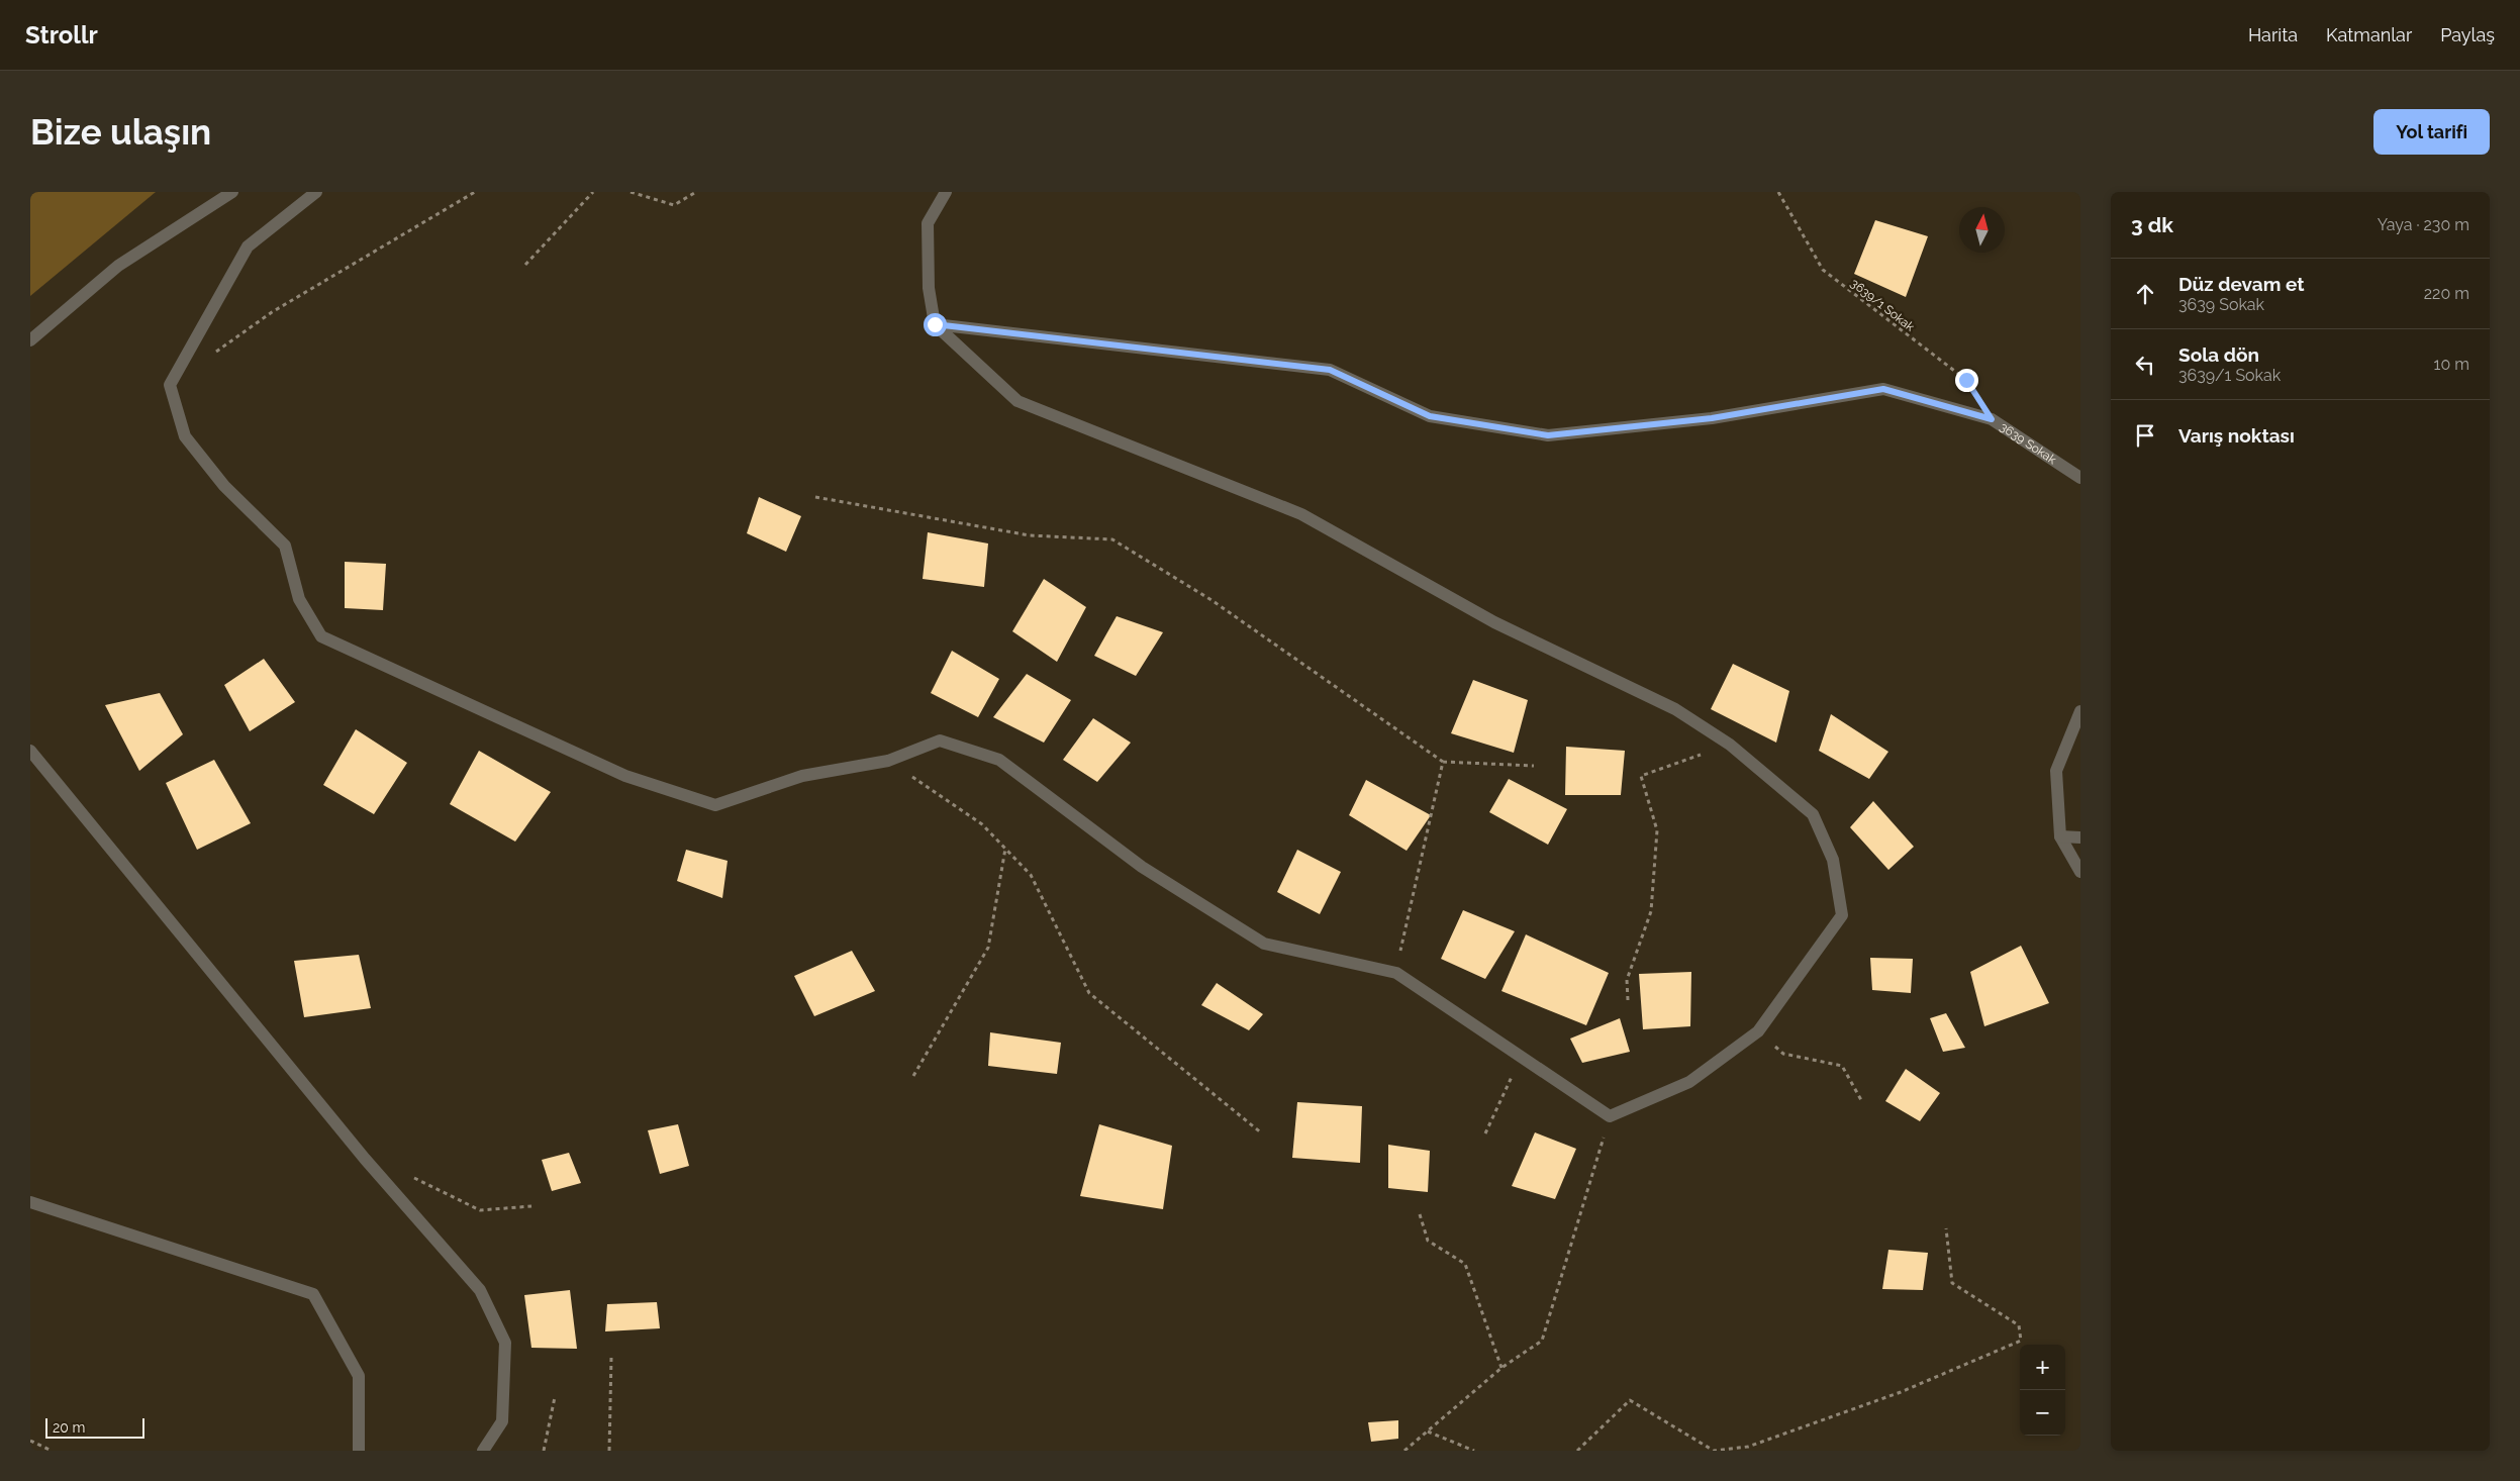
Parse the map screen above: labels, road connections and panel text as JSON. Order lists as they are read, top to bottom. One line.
{"streets":{"street":["3639 Sokak"],"path":["3639/1 Sokak"]},"crossings":[["3639/1 Sokak","3639 Sokak"]],"scale_bar":"20 m","north":"top","page":{"header":"Strollr","nav":["Harita","Katmanlar","Paylaş"],"buttons":"Yol tarifi","title":"Bize ulaşın","heading":["3 dk","Yaya · 230 m"],"list":[["Düz devam et","3639 Sokak","220 m"],["Sola dön","3639/1 Sokak","10 m"],"Varış noktası"],"map_buttons":["+","−"],"scale":"20 m"}}
